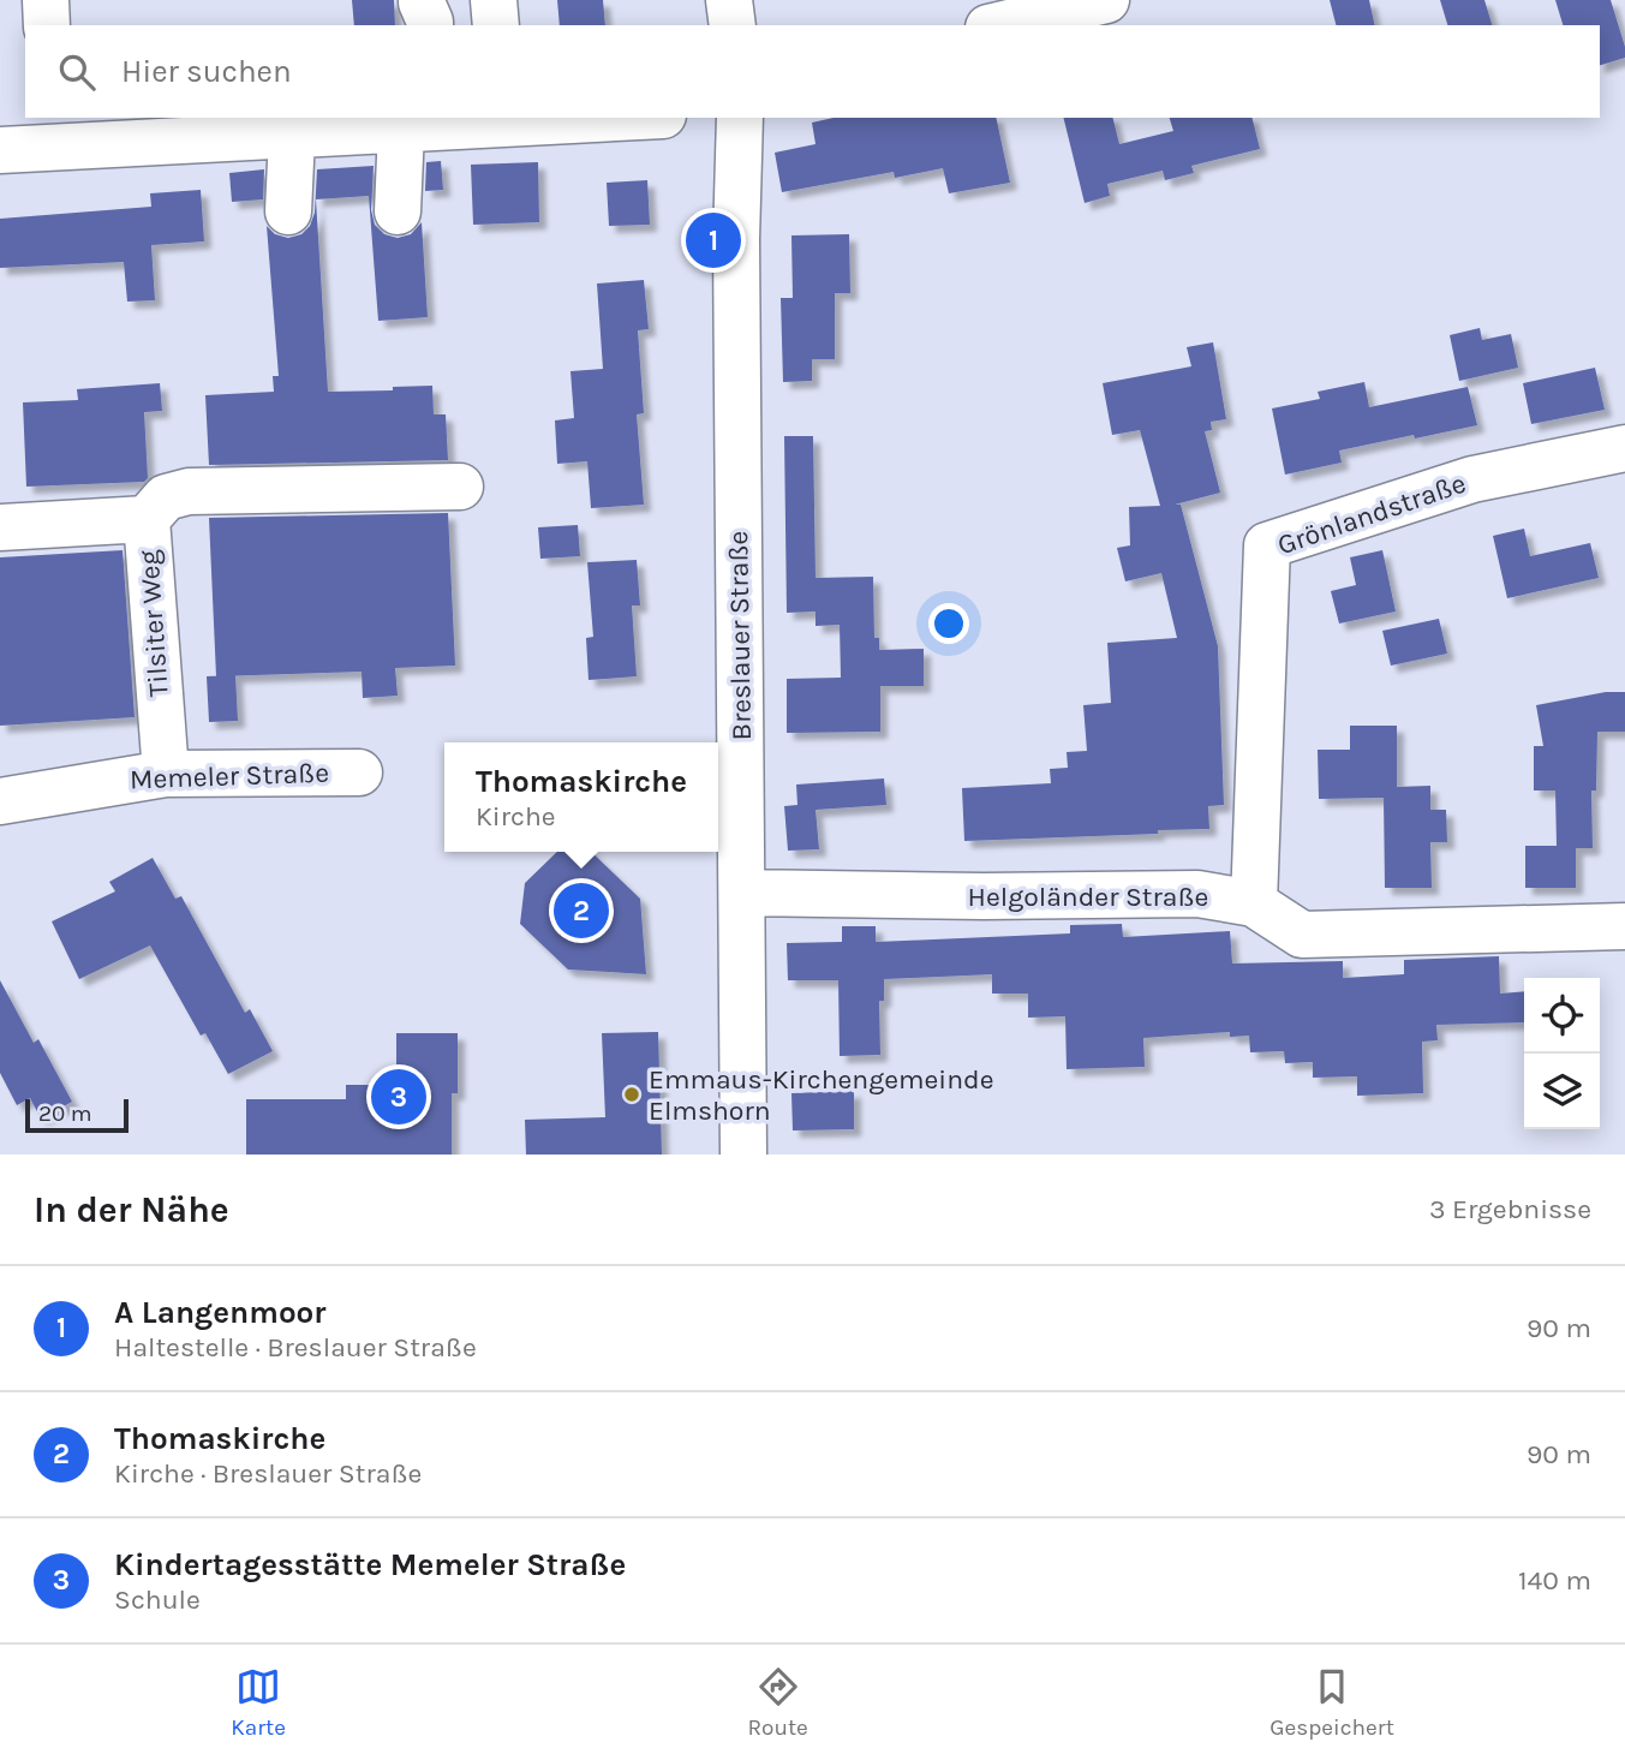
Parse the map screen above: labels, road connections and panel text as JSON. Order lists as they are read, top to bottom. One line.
{"streets":{"street":["Grönlandstraße","Tilsiter Weg","Breslauer Straße","Memeler Straße","Helgoländer Straße"]},"crossings":[["Grönlandstraße","Helgoländer Straße"],["Tilsiter Weg","Memeler Straße"],["Breslauer Straße","Helgoländer Straße"]],"places":["Emmaus-Kirchengemeinde Elmshorn"],"scale_bar":"20 m","page":{"search":"Hier suchen","pins":["1","2","3"],"popup":["Thomaskirche","Kirche"],"scale":"20 m","heading":["In der Nähe","3 Ergebnisse"],"list":[{"mark":"1","name":"A Langenmoor","note":"Haltestelle · Breslauer Straße","value":"90 m"},{"mark":"2","name":"Thomaskirche","note":"Kirche · Breslauer Straße","value":"90 m"},{"mark":"3","name":"Kindertagesstätte Memeler Straße","note":"Schule","value":"140 m"}],"nav":["Karte","Route","Gespeichert"]}}
